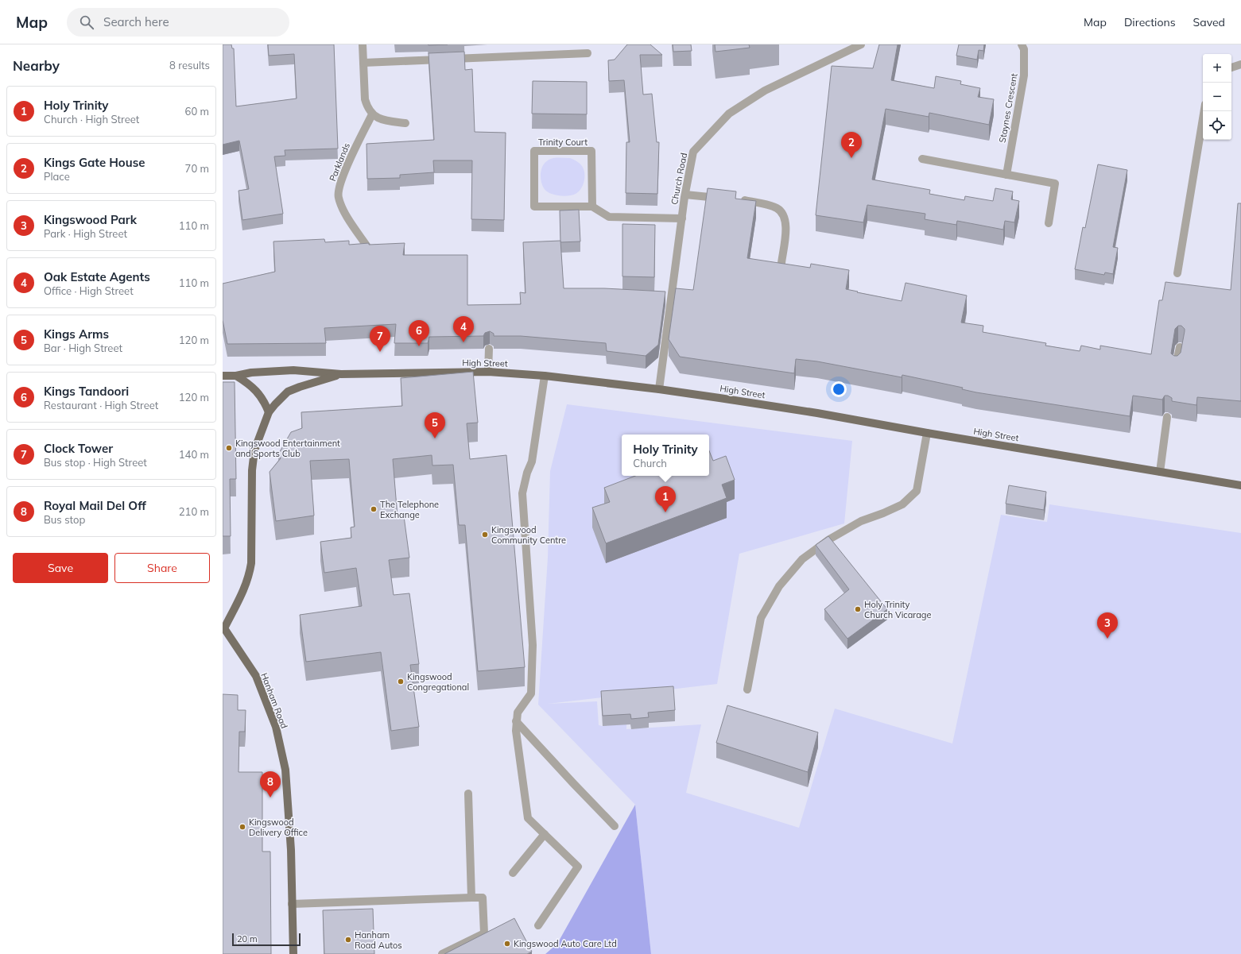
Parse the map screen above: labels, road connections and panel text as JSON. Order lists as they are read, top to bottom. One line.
{"streets":{"main road":["High Street","Hanham Road"],"street":["Staynes Crescent","Trinity Court","Parklands","Church Road"]},"crossings":[["Church Road","High Street"],["High Street","Hanham Road"]],"places":["Kingswood Entertainment and Sports Club","The Telephone Exchange","Kingswood Community Centre","Holy Trinity Church Vicarage","Kingswood Congregational","Kingswood Delivery Office","Hanham Road Autos","Kingswood Auto Care Ltd"],"scale_bar":"20 m","page":{"header":"Map","search":"Search here","nav":["Map","Directions","Saved"],"heading":["Nearby","8 results"],"map_buttons":["+","−"],"list":[{"mark":"1","name":"Holy Trinity","note":"Church · High Street","value":"60 m"},{"mark":"2","name":"Kings Gate House","note":"Place","value":"70 m"},{"mark":"3","name":"Kingswood Park","note":"Park · High Street","value":"110 m"},{"mark":"4","name":"Oak Estate Agents","note":"Office · High Street","value":"110 m"},{"mark":"5","name":"Kings Arms","note":"Bar · High Street","value":"120 m"},{"mark":"6","name":"Kings Tandoori","note":"Restaurant · High Street","value":"120 m"},{"mark":"7","name":"Clock Tower","note":"Bus stop · High Street","value":"140 m"},{"mark":"8","name":"Royal Mail Del Off","note":"Bus stop","value":"210 m"}],"pins":["2","4","6","7","5","1","3","8"],"popup":["Holy Trinity","Church"],"buttons":["Save","Share"],"scale":"20 m"}}
